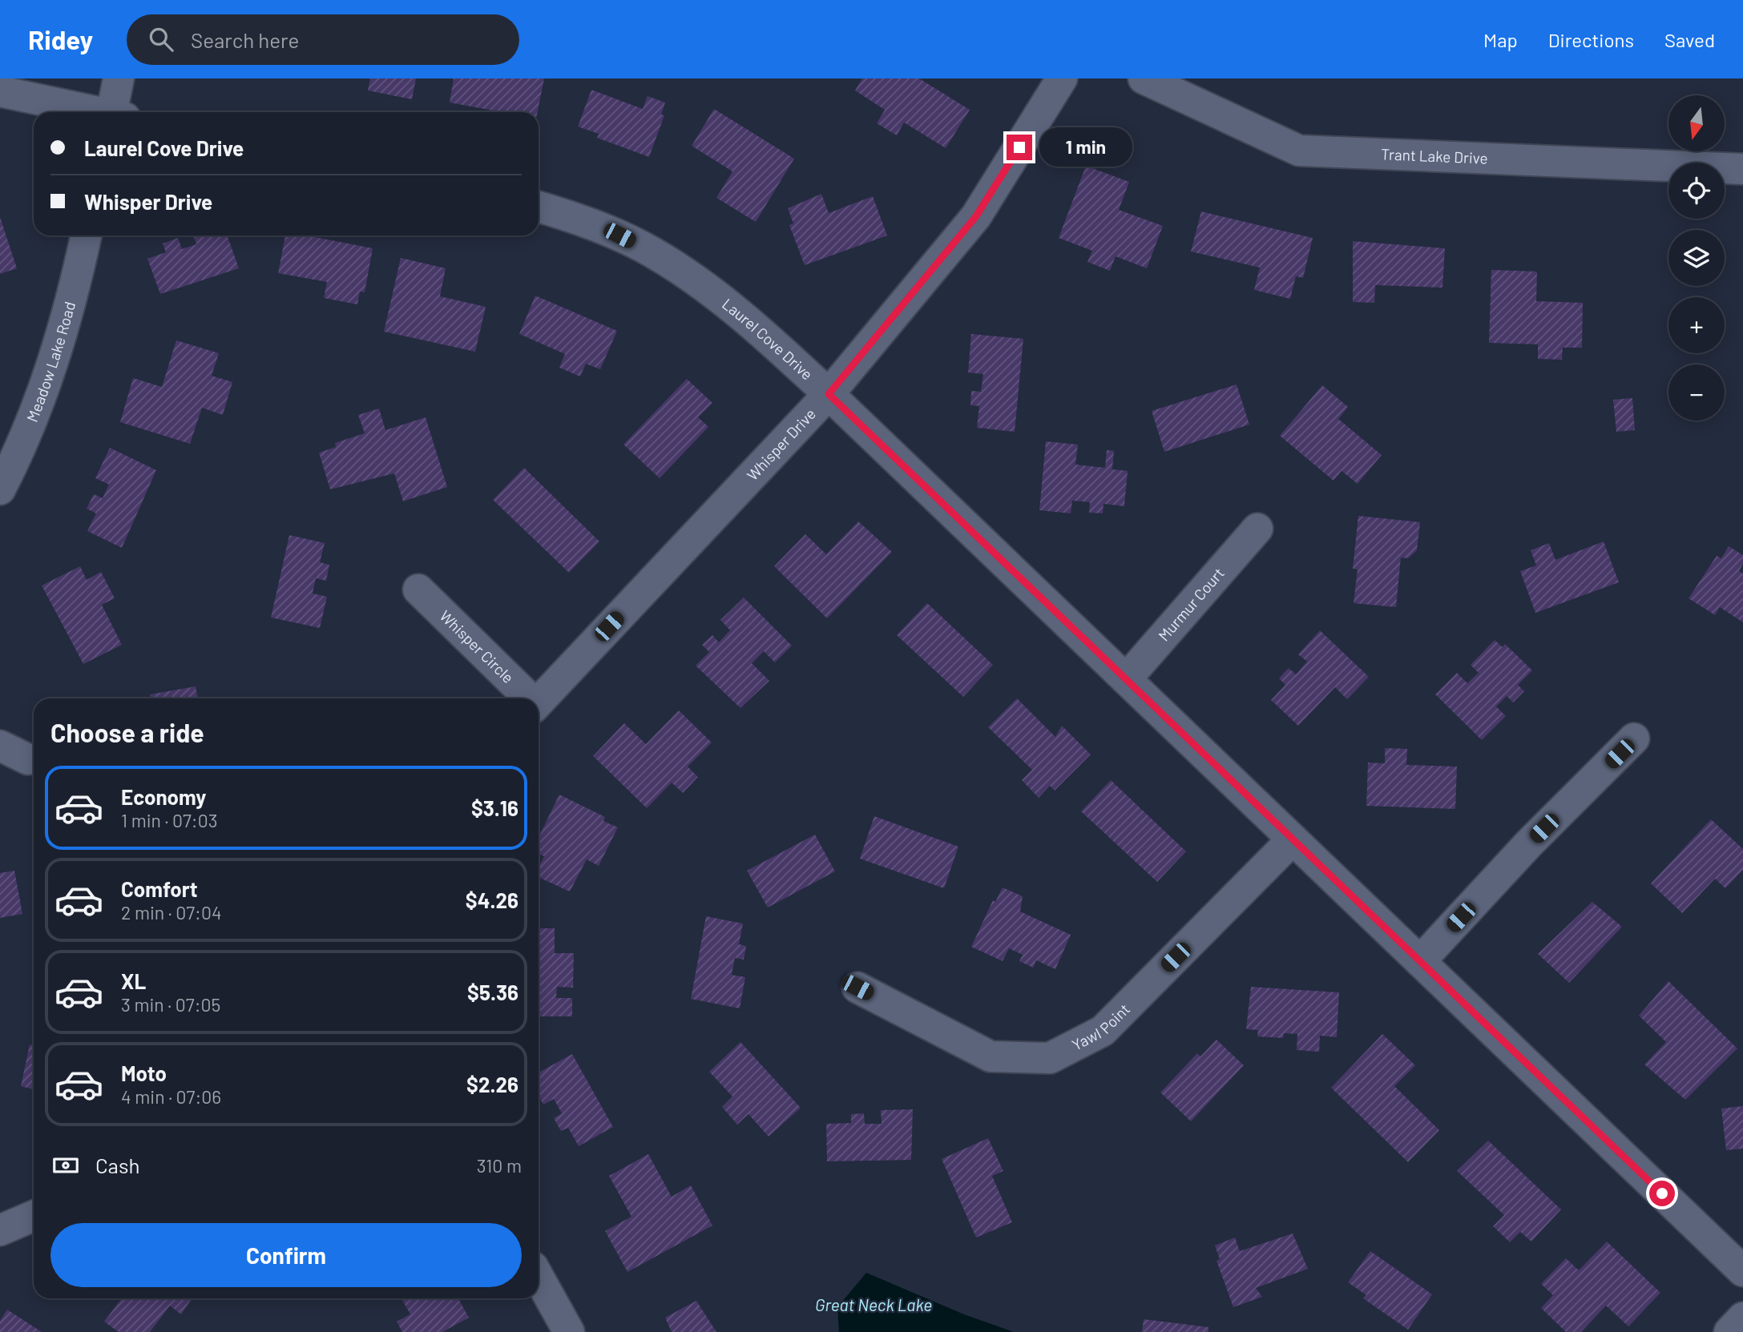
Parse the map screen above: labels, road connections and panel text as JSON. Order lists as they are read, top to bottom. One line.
{"streets":{"street":["Trant Lake Drive","Laurel Cove Drive","Meadow Lake Road","Whisper Drive","Murmur Court","Whisper Circle","Yawl Point"]},"crossings":[["Laurel Cove Drive","Whisper Drive"],["Laurel Cove Drive","Murmur Court"],["Laurel Cove Drive","Yawl Point"]],"water":["Great Neck Lake"],"north":"bottom","page":{"header":"Ridey","search":"Search here","nav":["Map","Directions","Saved"],"map_buttons":["+","−"],"banner":["Laurel Cove Drive","Whisper Drive"],"bubble":"1 min","heading":"Choose a ride","list":[{"name":"Economy","note":"1 min · 07:03","value":"$3.16"},{"name":"Comfort","note":"2 min · 07:04","value":"$4.26"},{"name":"XL","note":"3 min · 07:05","value":"$5.36"},{"name":"Moto","note":"4 min · 07:06","value":"$2.26"}],"pay":["Cash","310 m"],"buttons":"Confirm"}}
